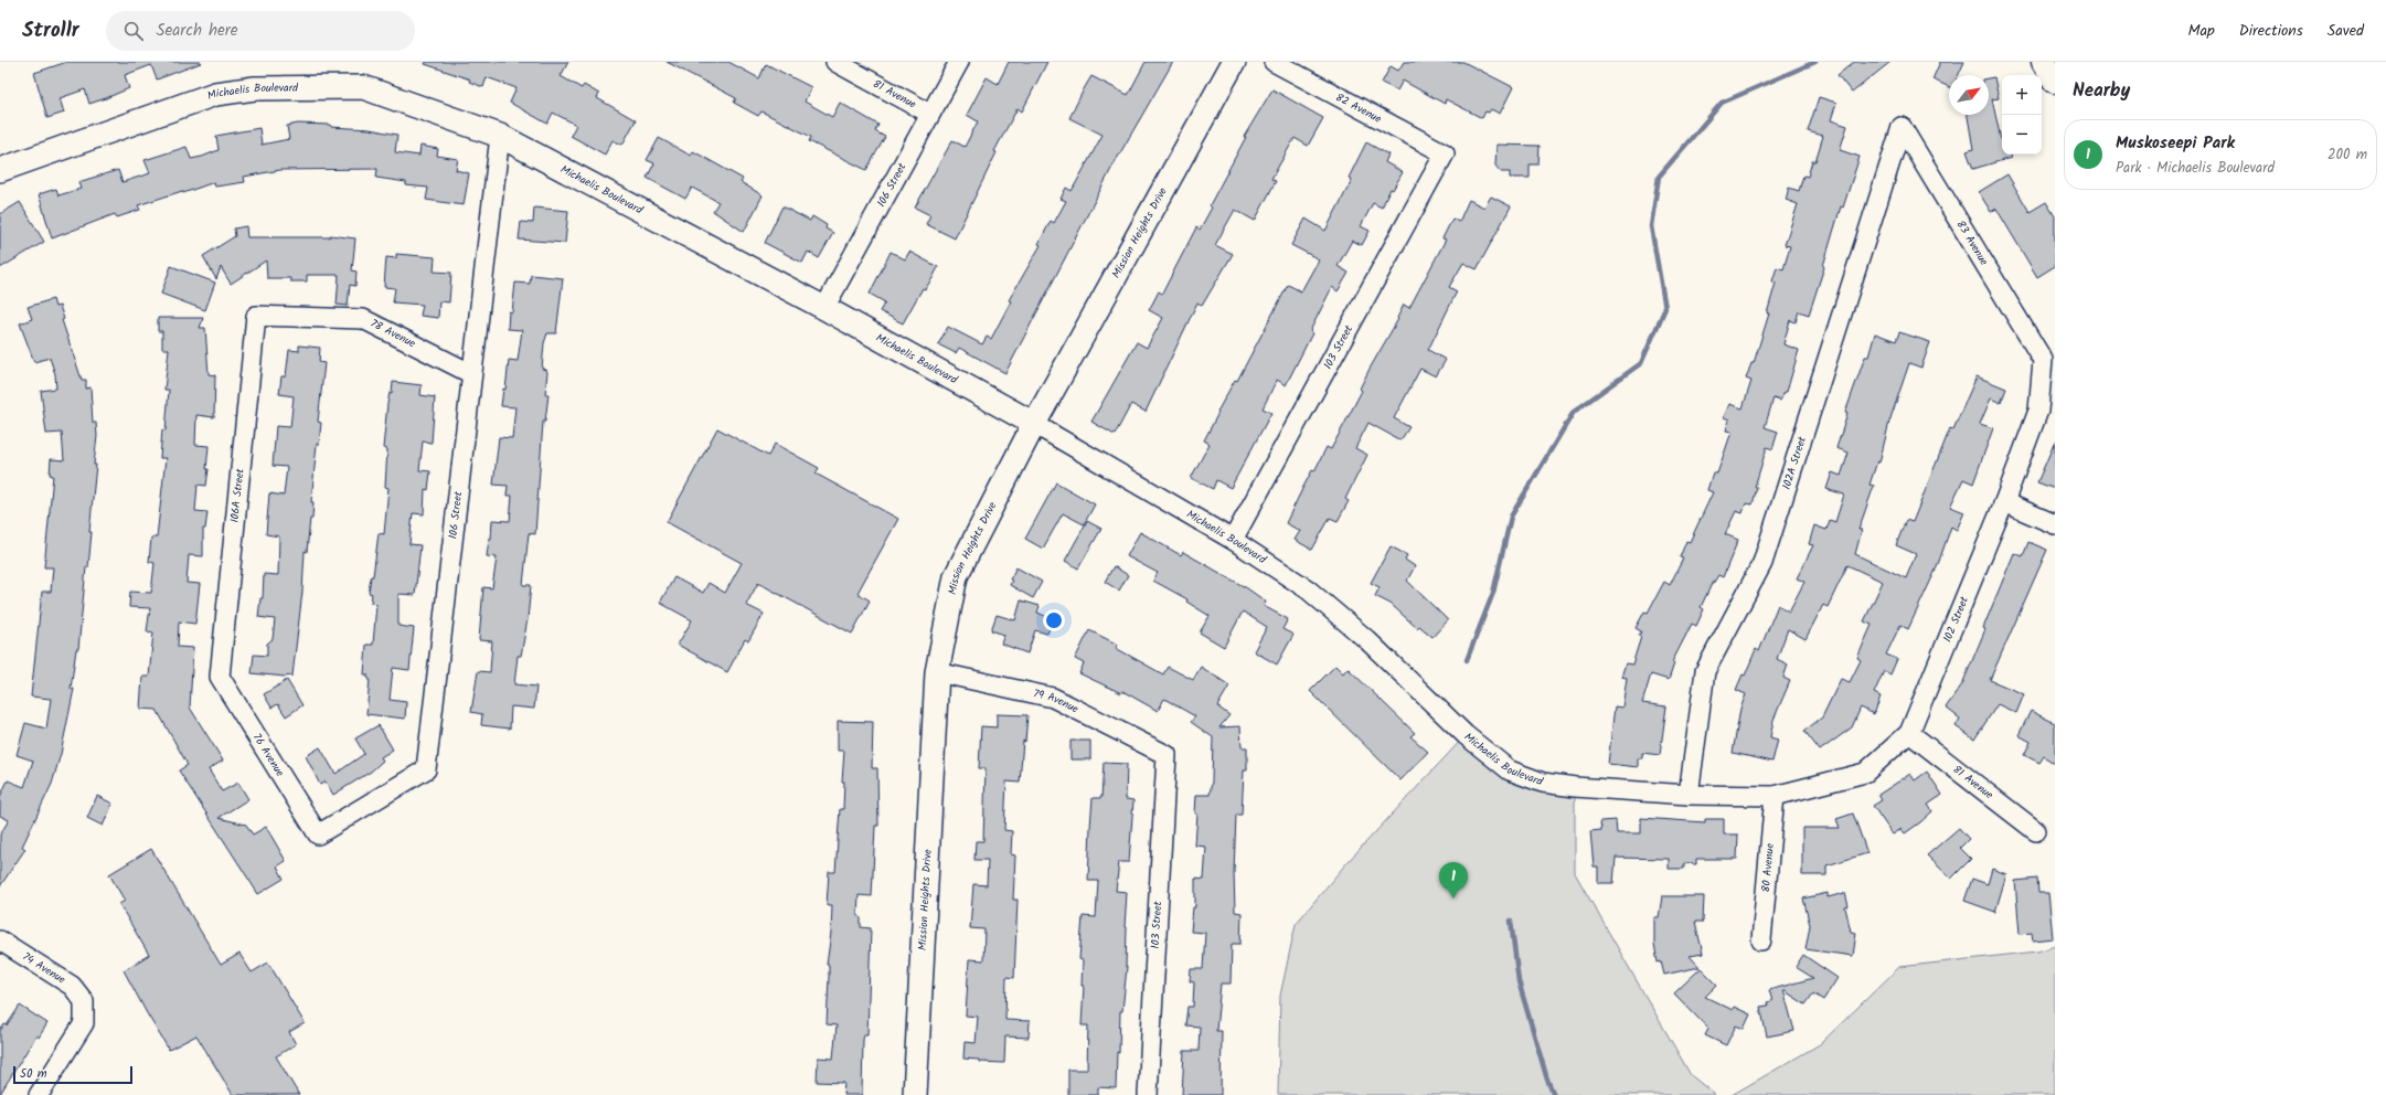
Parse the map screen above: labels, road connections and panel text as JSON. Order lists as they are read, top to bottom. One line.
{"streets":{"street":["Michaelis Boulevard","81 Avenue","82 Avenue","106 Street","Mission Heights Drive","83 Avenue","78 Avenue","103 Street","102A Street","106A Street","102 Street","79 Avenue","76 Avenue","80 Avenue","74 Avenue"]},"crossings":[["Michaelis Boulevard","106 Street"],["Michaelis Boulevard","Mission Heights Drive"],["Michaelis Boulevard","103 Street"],["Michaelis Boulevard","102A Street"],["Michaelis Boulevard","102 Street"],["Michaelis Boulevard","80 Avenue"],["81 Avenue","106 Street"],["81 Avenue","102 Street"],["82 Avenue","103 Street"],["106 Street","78 Avenue"],["106 Street","76 Avenue"],["Mission Heights Drive","79 Avenue"],["83 Avenue","102A Street"],["83 Avenue","102 Street"],["78 Avenue","106A Street"],["103 Street","79 Avenue"],["106A Street","76 Avenue"],["102 Street","80 Avenue"]],"scale_bar":"50 m","north":"top right","page":{"header":"Strollr","search":"Search here","nav":["Map","Directions","Saved"],"heading":"Nearby","map_buttons":["+","−"],"list":[{"mark":"1","name":"Muskoseepi Park","note":"Park · Michaelis Boulevard","value":"200 m"}],"pins":"1","scale":"50 m"}}
